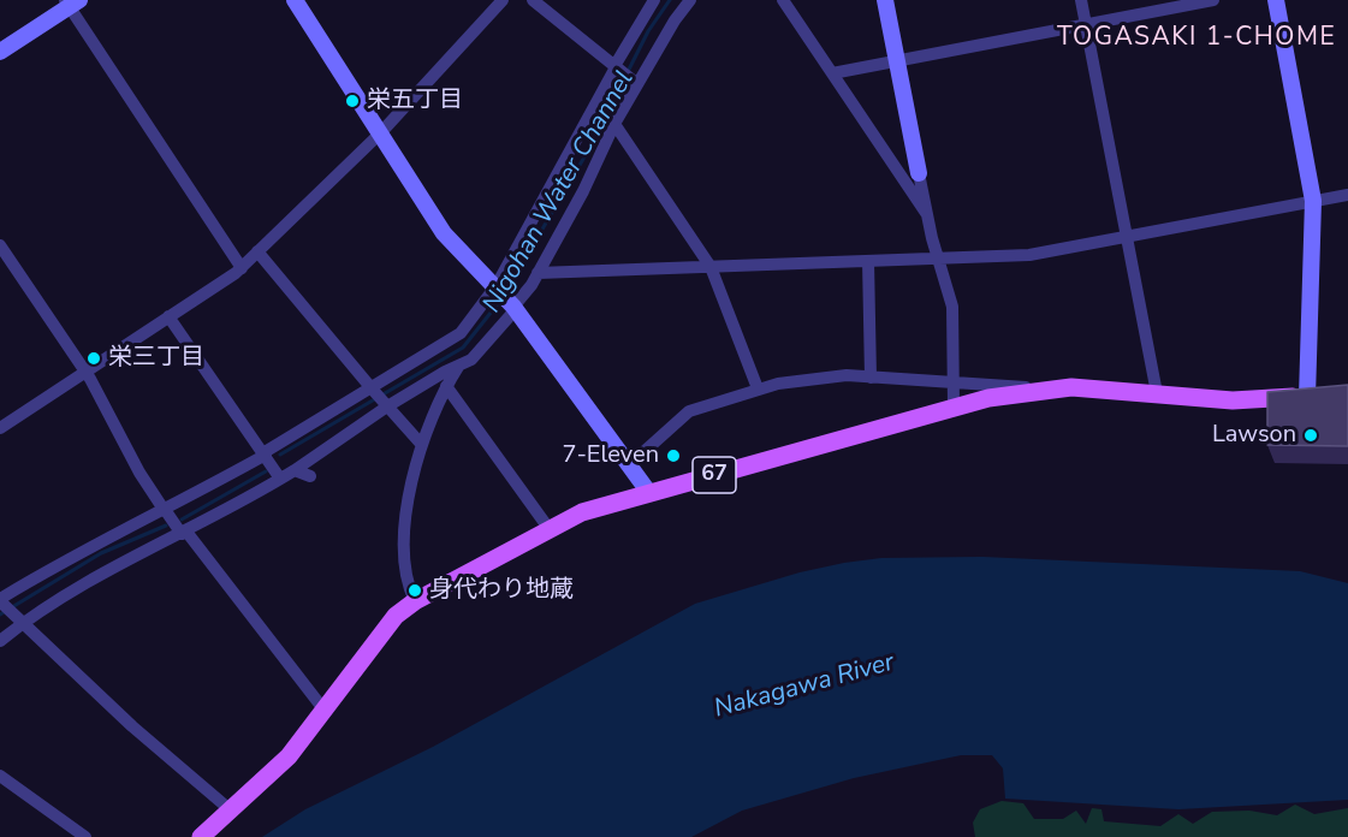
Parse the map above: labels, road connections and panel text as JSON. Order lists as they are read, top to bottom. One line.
{"streets":{"main road":["67"]},"districts":["TOGASAKI 1-CHOME"],"water":["Nigohan Water Channel","Nakagawa River"],"places":["栄五丁目","栄三丁目","Lawson","7-Eleven","身代わり地蔵"]}
